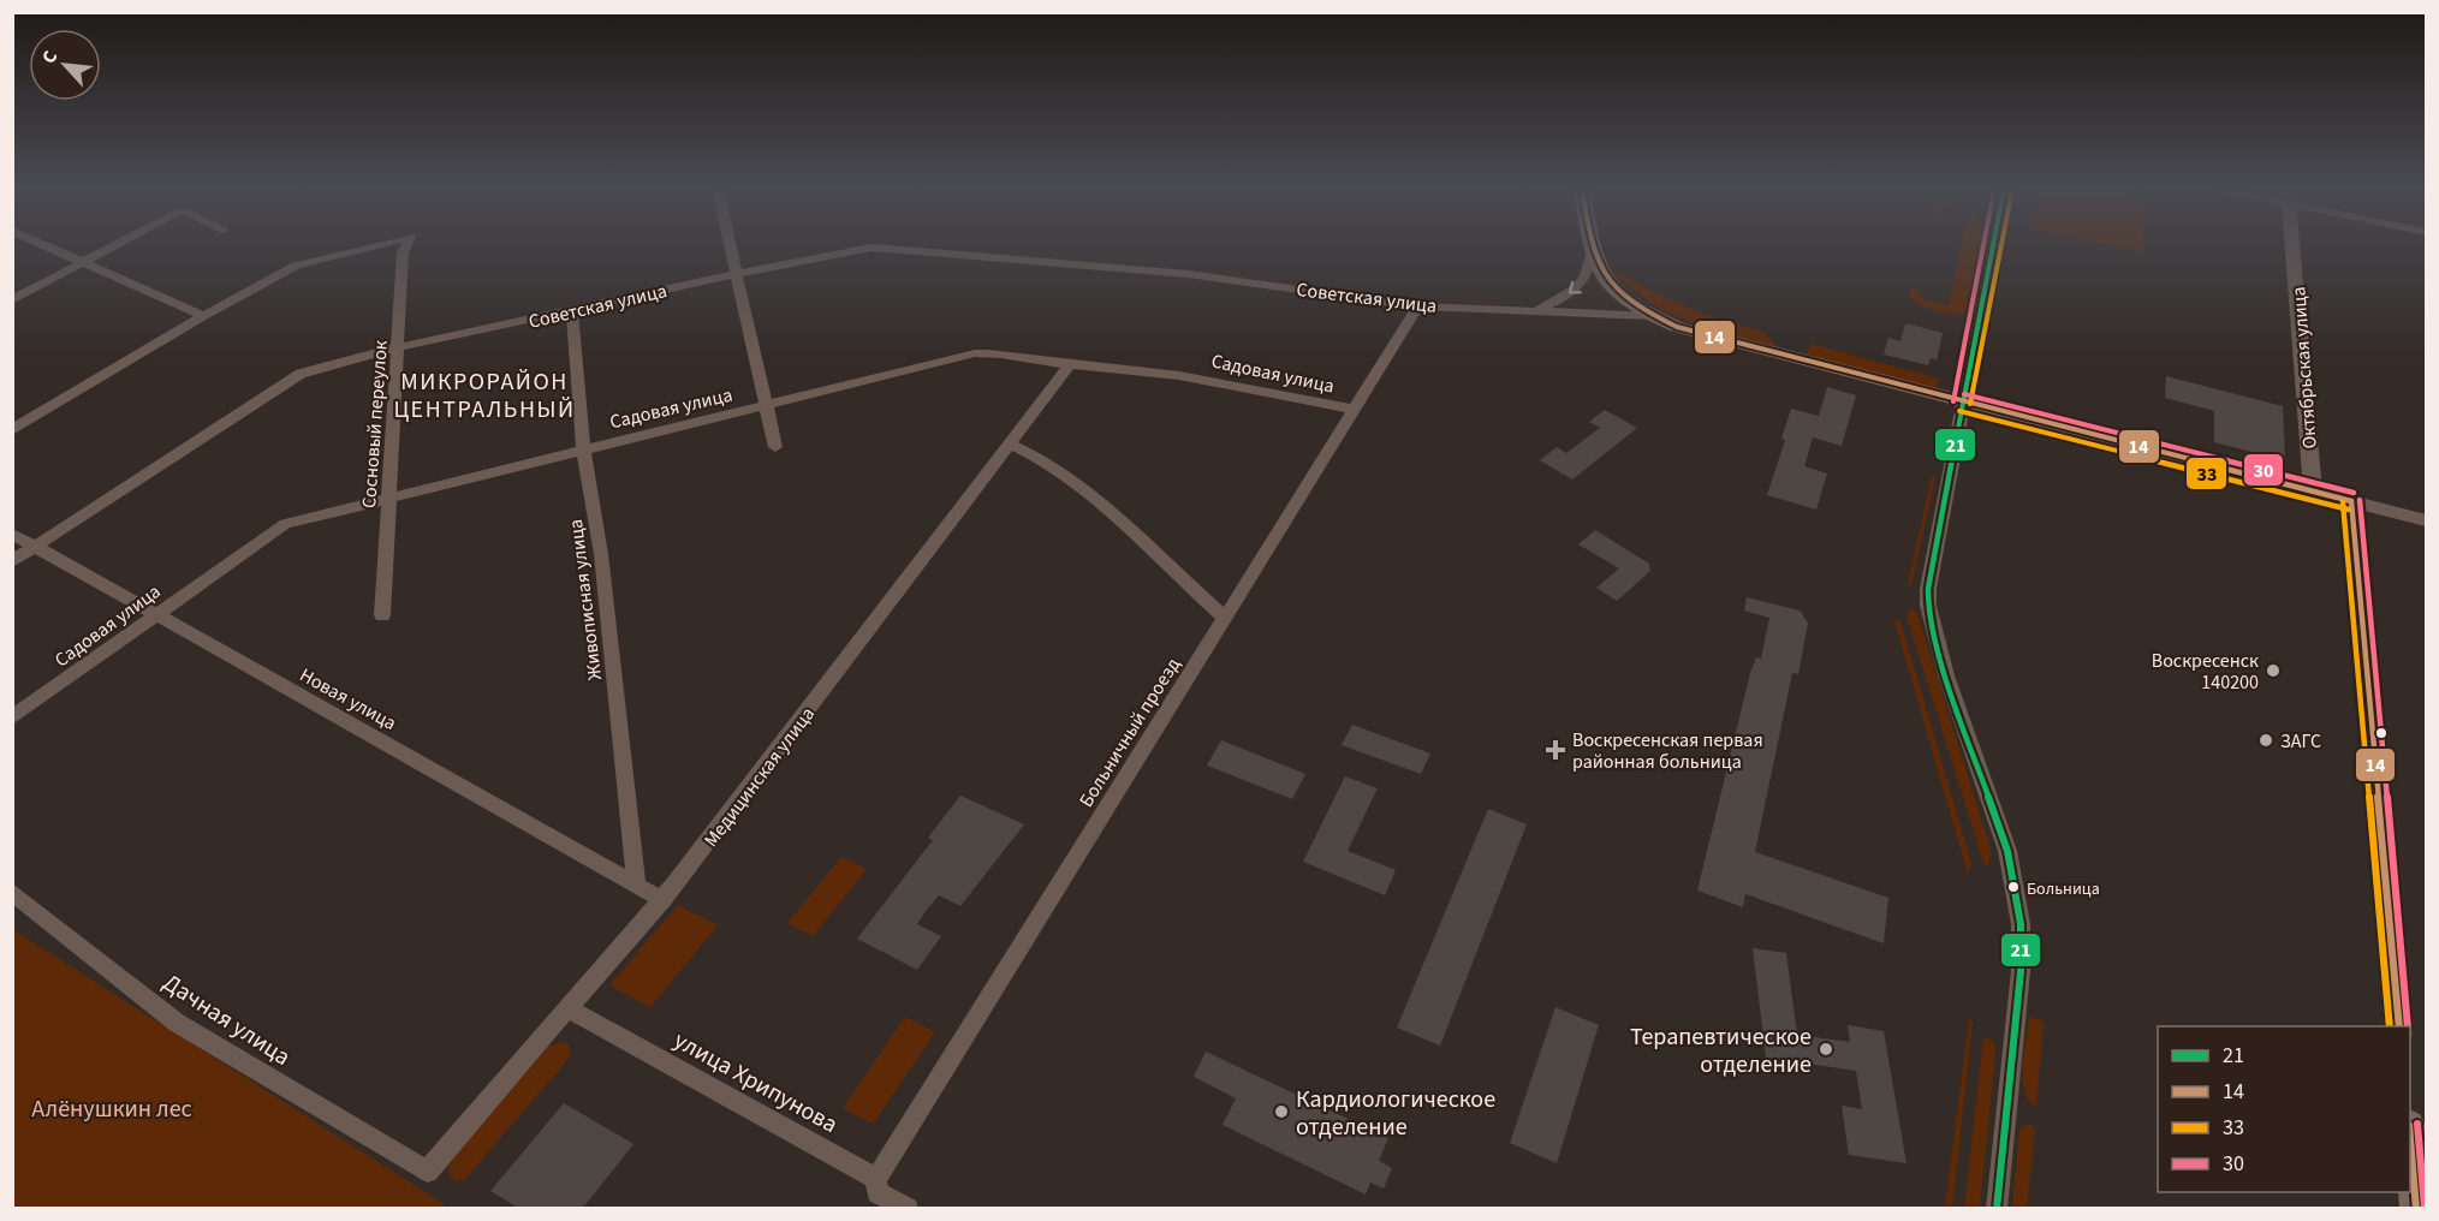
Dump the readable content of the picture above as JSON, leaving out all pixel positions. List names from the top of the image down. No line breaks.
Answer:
{"streets":{"main road":["Советская улица"],"street":["Октябрьская улица","Садовая улица","Сосновый переулок","Живописная улица","Новая улица","Больничный проезд","Медицинская улица","Дачная улица","улица Хрипунова"]},"crossings":[["Советская улица","Октябрьская улица"],["Советская улица","Сосновый переулок"],["Советская улица","Живописная улица"],["Советская улица","Новая улица"],["Советская улица","Больничный проезд"],["Садовая улица","Сосновый переулок"],["Садовая улица","Живописная улица"],["Садовая улица","Новая улица"],["Садовая улица","Больничный проезд"],["Садовая улица","Медицинская улица"],["Живописная улица","Новая улица"],["Новая улица","Медицинская улица"],["Больничный проезд","улица Хрипунова"],["Медицинская улица","Дачная улица"],["Медицинская улица","улица Хрипунова"]],"districts":["МИКРОРАЙОН ЦЕНТРАЛЬНЫЙ"],"parks":["Алёнушкин лес"],"places":{"other":["Воскресенск 140200","ЗАГС","Больница","Терапевтическое отделение","Кардиологическое отделение"],"health":["Воскресенская первая районная больница"]},"lines":["transit line 21","transit line 14","transit line 33","transit line 30"],"legend":["21","14","33","30"],"north":"top left"}
